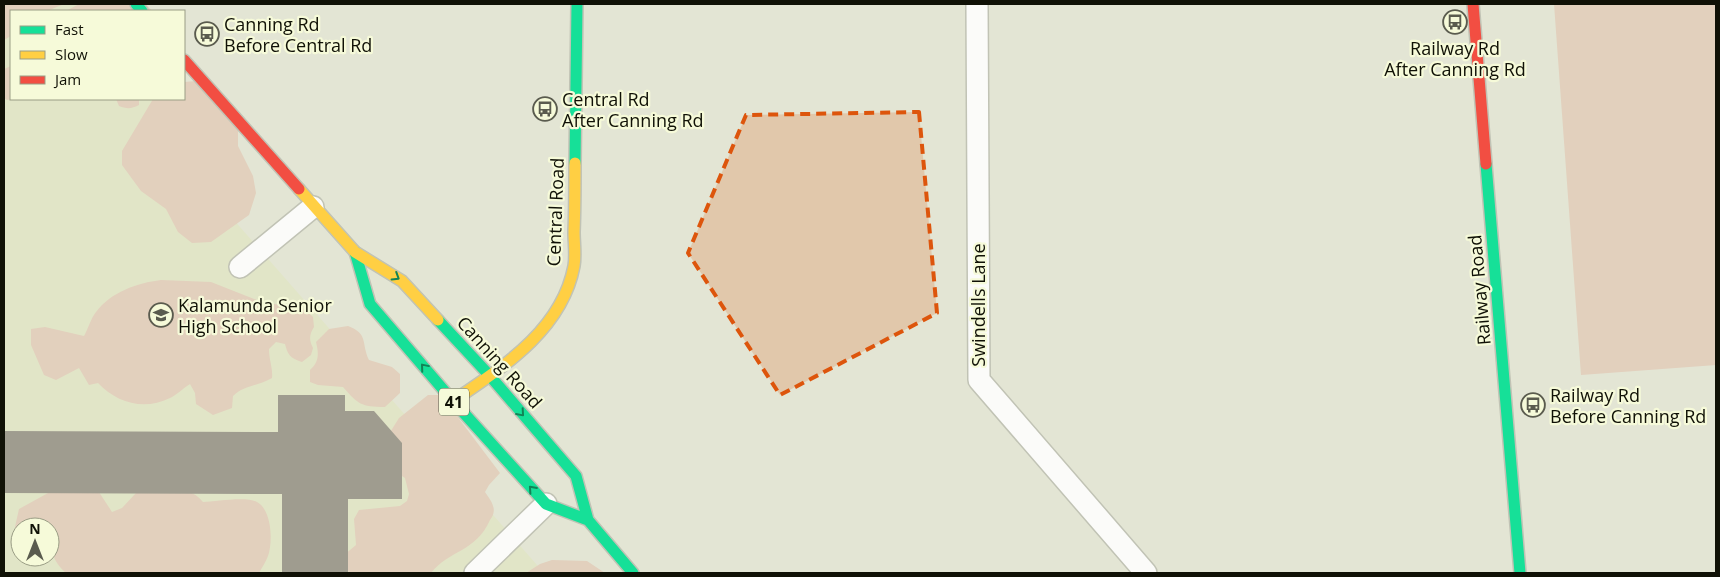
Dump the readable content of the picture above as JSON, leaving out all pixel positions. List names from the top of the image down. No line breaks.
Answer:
{"streets":{"main road":["Central Road","Railway Road","Canning Road","41"],"lane":["Swindells Lane"]},"crossings":[["Central Road","Canning Road"]],"places":{"bus stop":["Railway Rd After Canning Rd","Canning Rd Before Central Rd","Central Rd After Canning Rd","Railway Rd Before Canning Rd"],"school or university":["Kalamunda Senior High School"]},"legend":["Fast","Slow","Jam"],"north":"top"}
